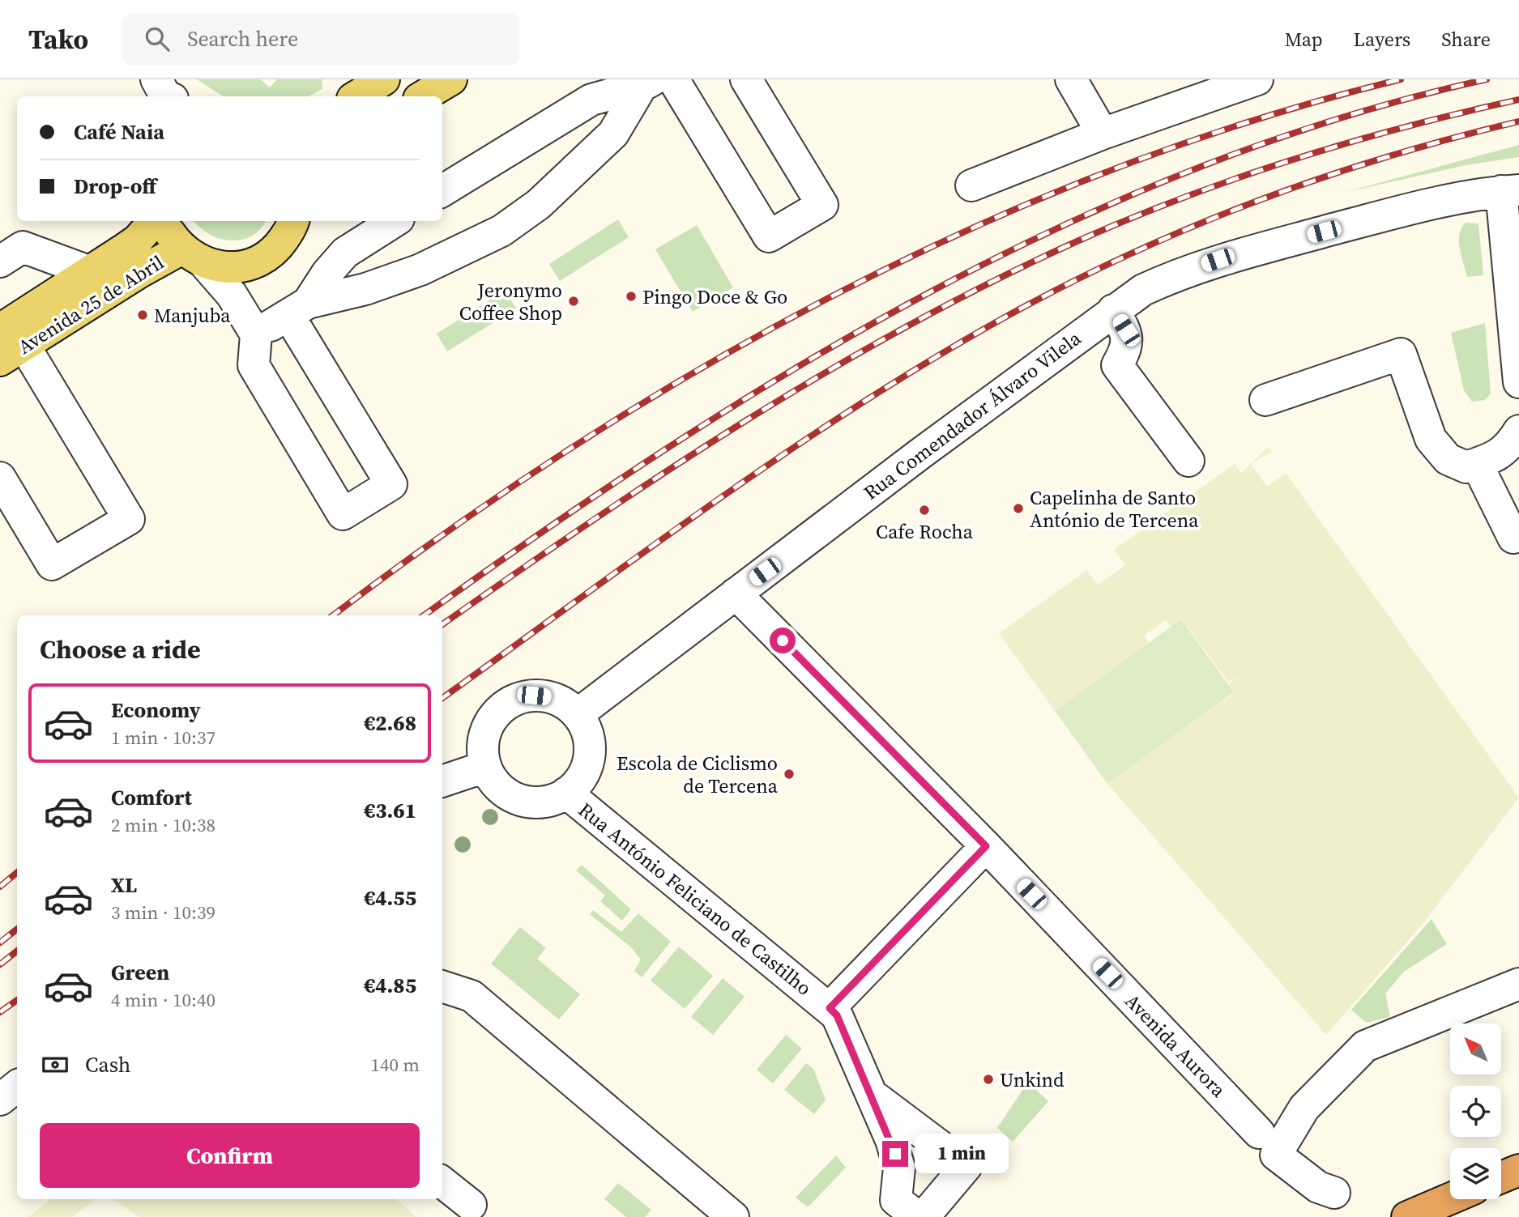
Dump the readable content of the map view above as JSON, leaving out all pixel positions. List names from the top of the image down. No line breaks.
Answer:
{"streets":{"main road":["Avenida 25 de Abril"],"street":["Rua Comendador Álvaro Vilela","Rua António Feliciano de Castilho","Avenida Aurora"]},"crossings":[["Rua Comendador Álvaro Vilela","Rua António Feliciano de Castilho"],["Rua Comendador Álvaro Vilela","Avenida Aurora"]],"places":["Pingo Doce & Go","Jeronymo Coffee Shop","Manjuba","Capelinha de Santo António de Tercena","Cafe Rocha","Escola de Ciclismo de Tercena","Unkind"],"north":"top left","page":{"header":"Tako","search":"Search here","nav":["Map","Layers","Share"],"banner":["Café Naia","Drop-off"],"heading":"Choose a ride","list":[{"name":"Economy","note":"1 min · 10:37","value":"€2.68"},{"name":"Comfort","note":"2 min · 10:38","value":"€3.61"},{"name":"XL","note":"3 min · 10:39","value":"€4.55"},{"name":"Green","note":"4 min · 10:40","value":"€4.85"}],"pay":["Cash","140 m"],"buttons":"Confirm","bubble":"1 min"}}
